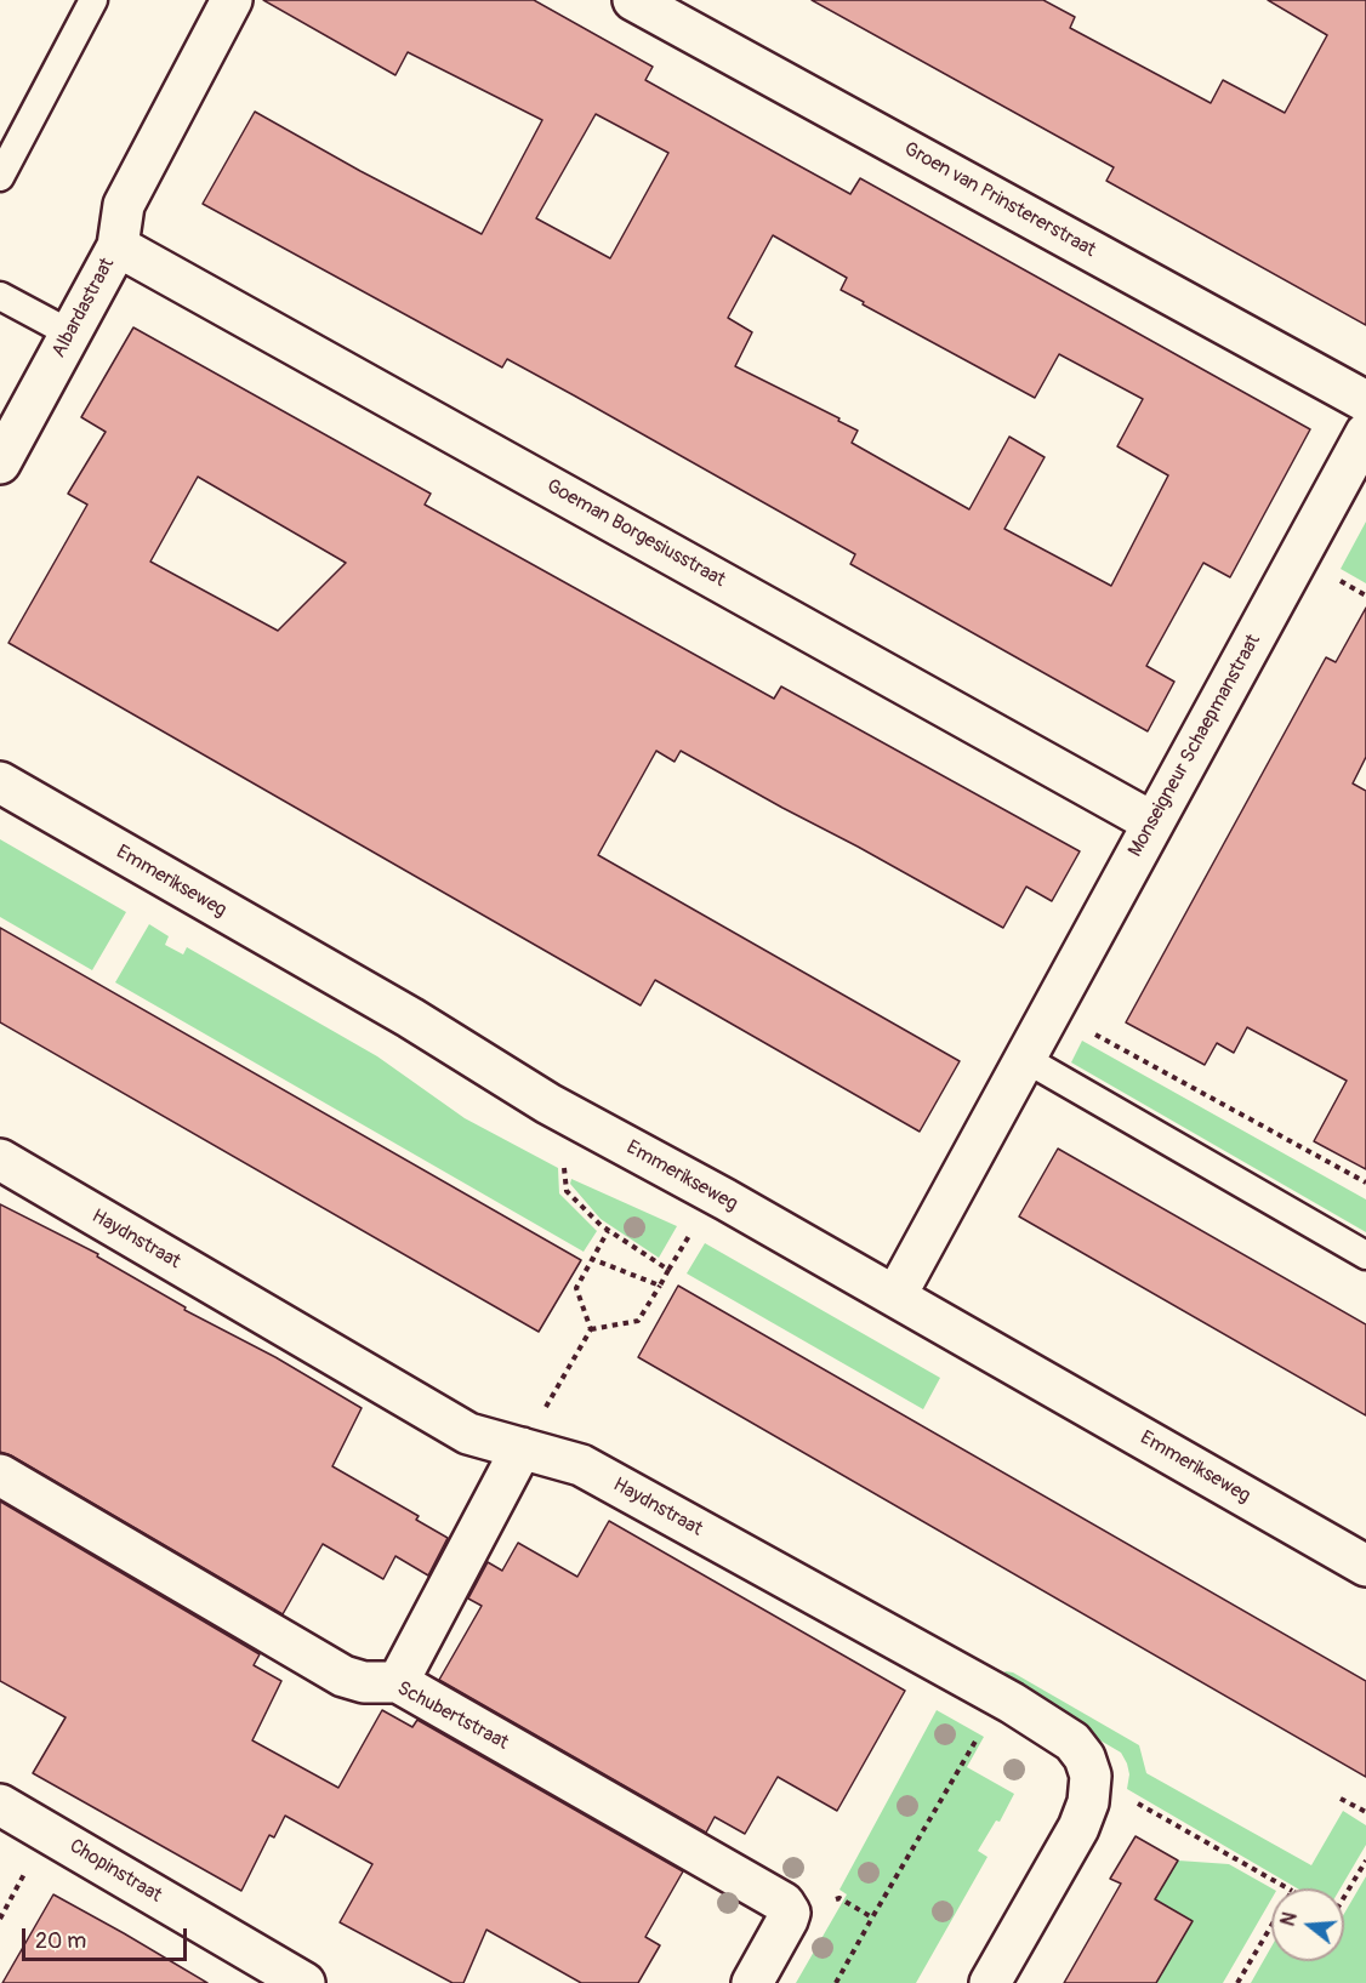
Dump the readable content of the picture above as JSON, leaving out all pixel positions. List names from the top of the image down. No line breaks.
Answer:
{"streets":{"street":["Groen van Prinstererstraat","Albardastraat","Goeman Borgesiusstraat","Monseigneur Schaepmanstraat","Emmerikseweg","Haydnstraat","Schubertstraat","Chopinstraat"]},"crossings":[["Albardastraat","Goeman Borgesiusstraat"],["Goeman Borgesiusstraat","Monseigneur Schaepmanstraat"],["Monseigneur Schaepmanstraat","Emmerikseweg"]],"scale_bar":"20 m","north":"left"}
